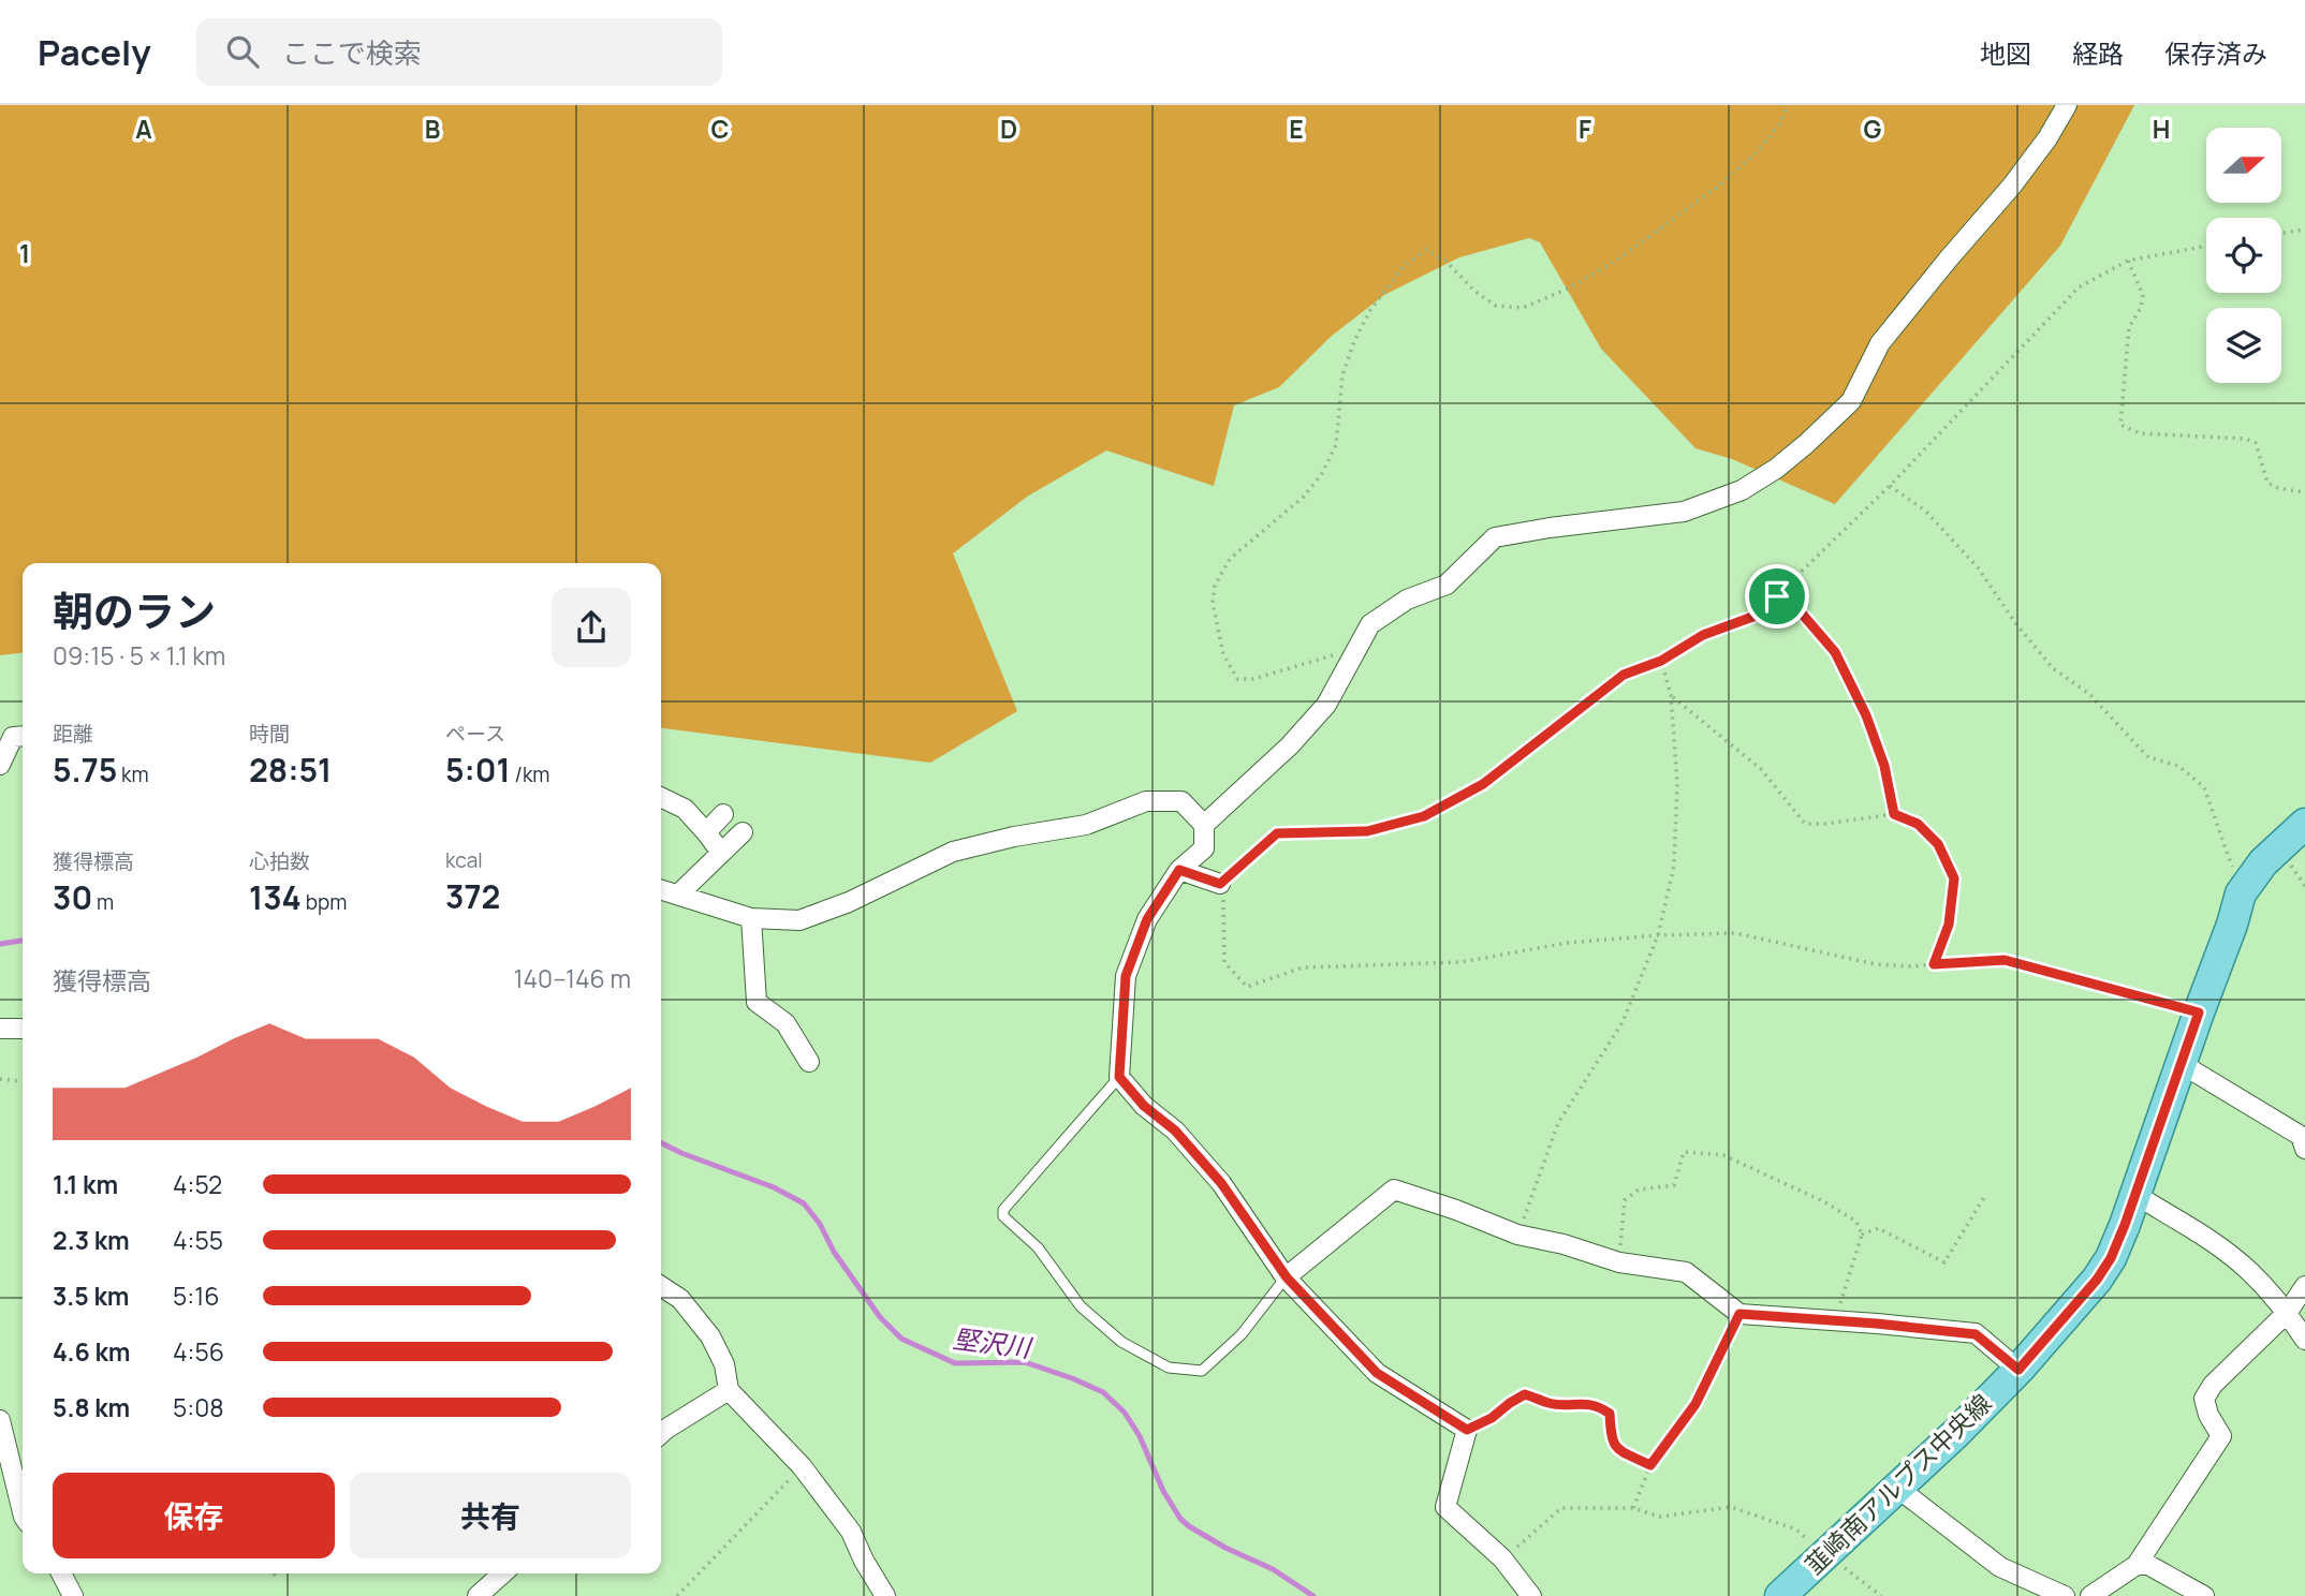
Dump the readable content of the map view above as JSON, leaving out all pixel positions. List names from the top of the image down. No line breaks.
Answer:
{"streets":{"main road":["韮崎南アルプス中央線"]},"water":["堅沢川"],"north":"right","page":{"header":"Pacely","search":"ここで検索","nav":["地図","経路","保存済み"],"heading":["朝のラン","09:15 · 5 × 1.1 km"],"stats":[["距離","5.75 km"],["時間","28:51"],["ペース","5:01 /km"],["獲得標高","30 m"],["心拍数","134 bpm"],["kcal","372"]],"chart":["獲得標高","140–146 m"],"list":[{"name":"1.1 km","note":"4:52"},{"name":"2.3 km","note":"4:55"},{"name":"3.5 km","note":"5:16"},{"name":"4.6 km","note":"4:56"},{"name":"5.8 km","note":"5:08"}],"buttons":["保存","共有"]},"grid":{"columns":["A","B","C","D","E","F","G","H"],"rows":["1"]}}
